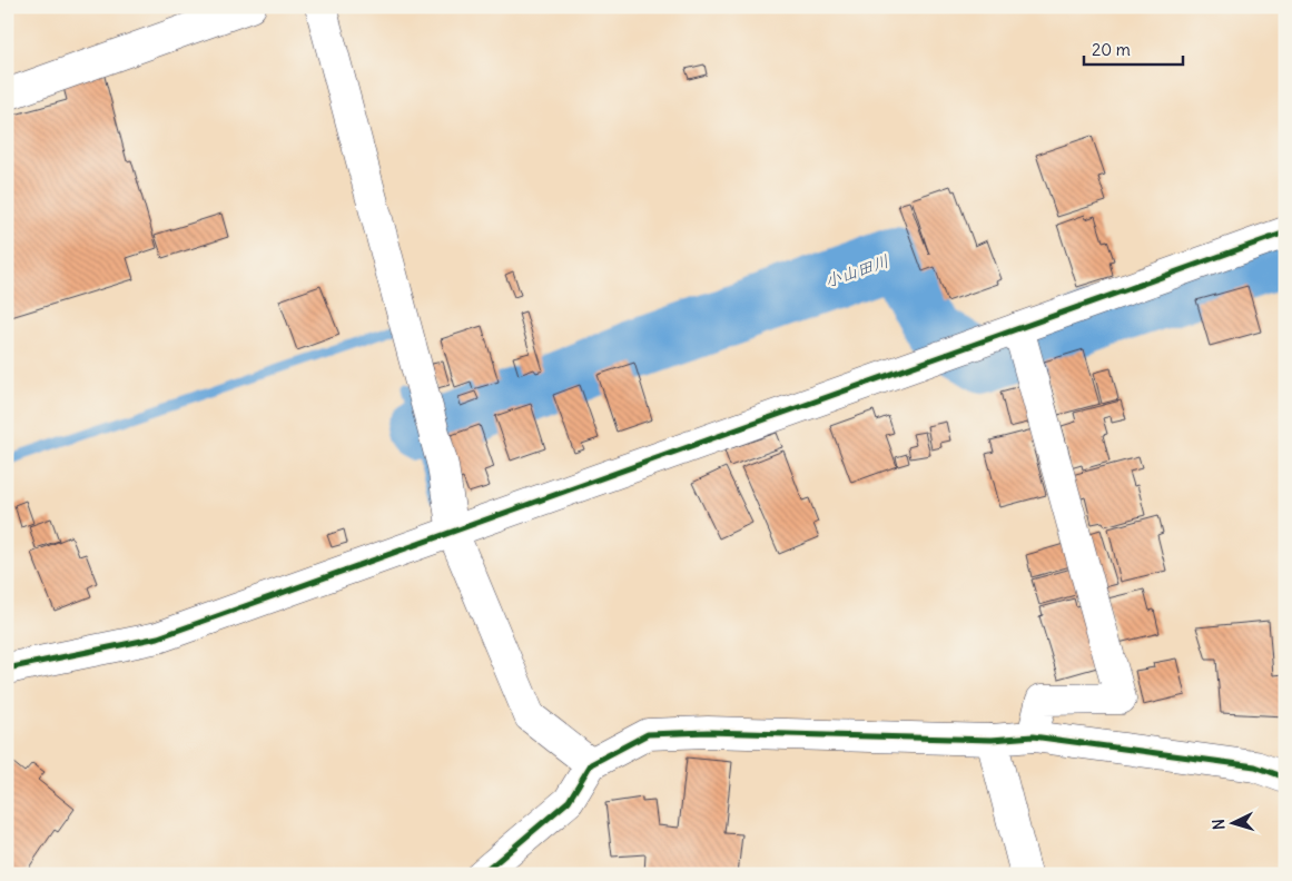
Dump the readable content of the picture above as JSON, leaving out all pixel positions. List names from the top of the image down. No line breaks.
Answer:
{"water":["小山田川"],"scale_bar":"20 m","north":"left"}
